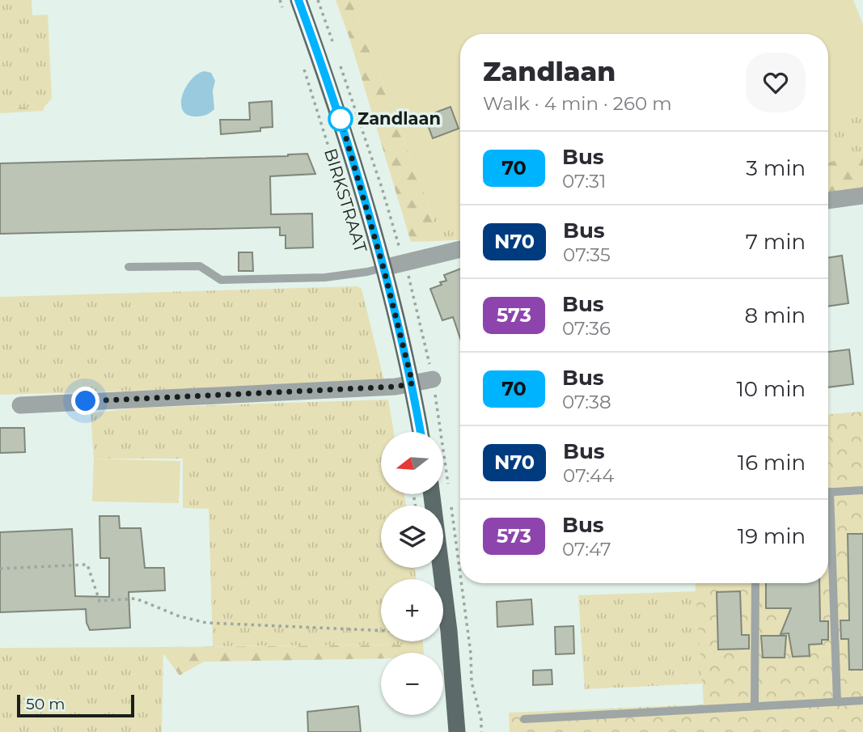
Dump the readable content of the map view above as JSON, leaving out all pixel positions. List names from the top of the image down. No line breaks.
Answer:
{"streets":{"main road":["BIRKSTRAAT"]},"places":["Zandlaan"],"lines":["bus line 70"],"scale_bar":"50 m","north":"left","page":{"heading":["Zandlaan","Walk · 4 min · 260 m"],"list":[{"mark":"70","name":"Bus","note":"07:31","value":"3 min"},{"mark":"N70","name":"Bus","note":"07:35","value":"7 min"},{"mark":"573","name":"Bus","note":"07:36","value":"8 min"},{"mark":"70","name":"Bus","note":"07:38","value":"10 min"},{"mark":"N70","name":"Bus","note":"07:44","value":"16 min"},{"mark":"573","name":"Bus","note":"07:47","value":"19 min"}],"map_buttons":["+","−"],"scale":"50 m"}}
